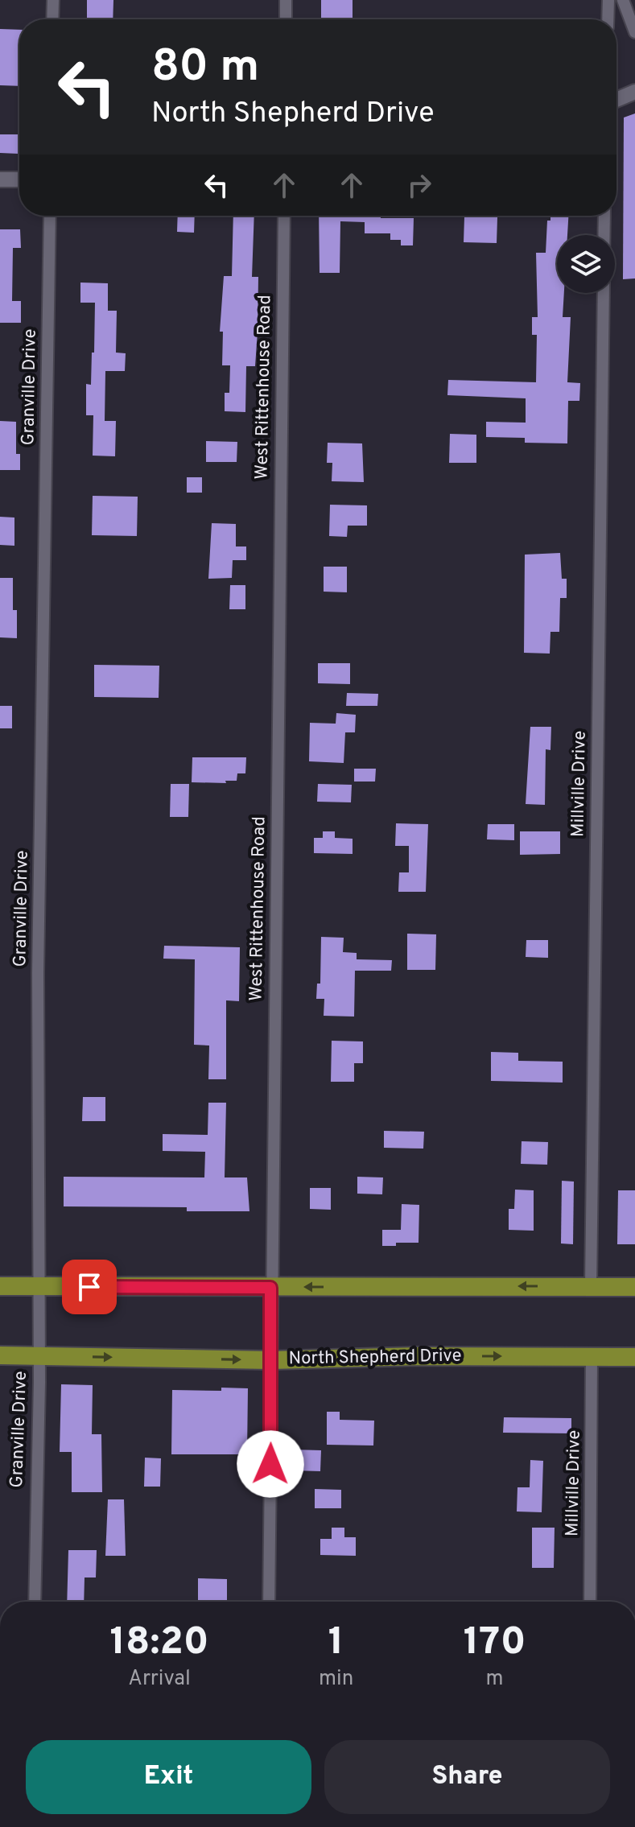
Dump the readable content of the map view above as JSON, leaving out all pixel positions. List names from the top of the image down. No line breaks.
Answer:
{"streets":{"main road":["North Shepherd Drive"],"street":["Granville Drive","West Rittenhouse Road","Millville Drive"]},"crossings":[["Granville Drive","North Shepherd Drive"],["West Rittenhouse Road","North Shepherd Drive"],["Millville Drive","North Shepherd Drive"]],"page":{"turn":["80 m","North Shepherd Drive"],"eta":["18:20","Arrival","1","min","170","m"],"buttons":["Exit","Share"]}}
